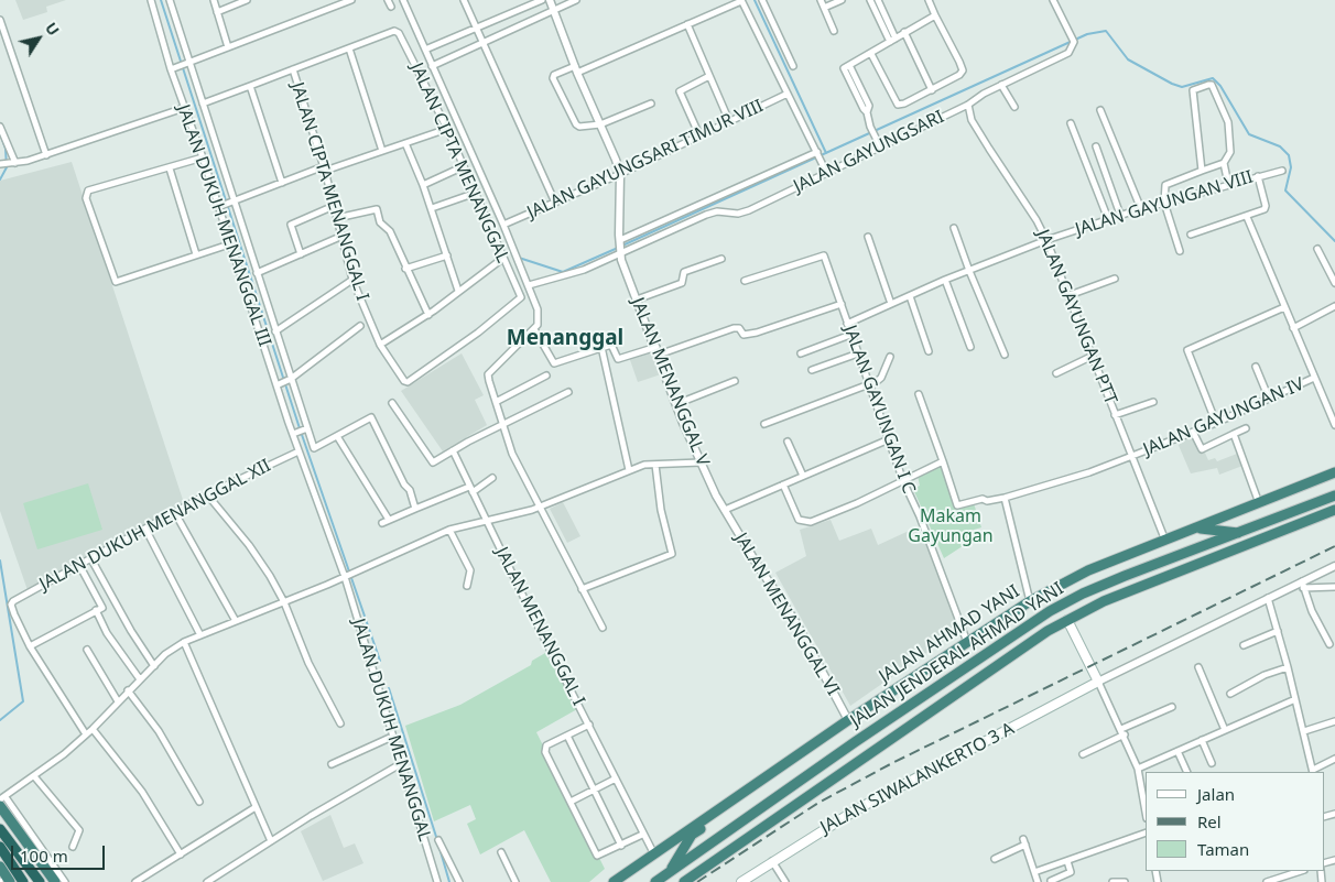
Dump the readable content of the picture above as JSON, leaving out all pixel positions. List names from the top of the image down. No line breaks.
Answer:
{"streets":{"highway":["JALAN AHMAD YANI","JALAN JENDERAL AHMAD YANI"],"main road":["JALAN SIWALANKERTO 3 A"],"street":["JALAN GAYUNGSARI","JALAN GAYUNGSARI TIMUR VIII","JALAN CIPTA MENANGGAL","JALAN CIPTA MENANGGAL I","JALAN GAYUNGAN VIII","JALAN DUKUH MENANGGAL III","JALAN GAYUNGAN PTT","JALAN MENANGGAL V","JALAN GAYUNGAN I C","JALAN GAYUNGAN IV","JALAN DUKUH MENANGGAL XII","JALAN MENANGGAL VI","JALAN MENANGGAL I","JALAN DUKUH MENANGGAL"]},"crossings":[["JALAN GAYUNGSARI","JALAN GAYUNGAN PTT"],["JALAN GAYUNGSARI","JALAN MENANGGAL V"],["JALAN GAYUNGSARI TIMUR VIII","JALAN MENANGGAL V"],["JALAN CIPTA MENANGGAL","JALAN CIPTA MENANGGAL I"],["JALAN GAYUNGAN VIII","JALAN GAYUNGAN PTT"],["JALAN GAYUNGAN VIII","JALAN GAYUNGAN I C"],["JALAN DUKUH MENANGGAL III","JALAN DUKUH MENANGGAL XII"],["JALAN DUKUH MENANGGAL III","JALAN DUKUH MENANGGAL"],["JALAN GAYUNGAN PTT","JALAN GAYUNGAN IV"],["JALAN GAYUNGAN PTT","JALAN AHMAD YANI"],["JALAN MENANGGAL V","JALAN MENANGGAL VI"],["JALAN GAYUNGAN I C","JALAN AHMAD YANI"],["JALAN DUKUH MENANGGAL XII","JALAN DUKUH MENANGGAL"],["JALAN MENANGGAL VI","JALAN AHMAD YANI"],["JALAN MENANGGAL I","JALAN AHMAD YANI"]],"districts":["Menanggal"],"parks":["Makam Gayungan"],"legend":["Jalan","Rel","Taman"],"scale_bar":"100 m","north":"top right"}
